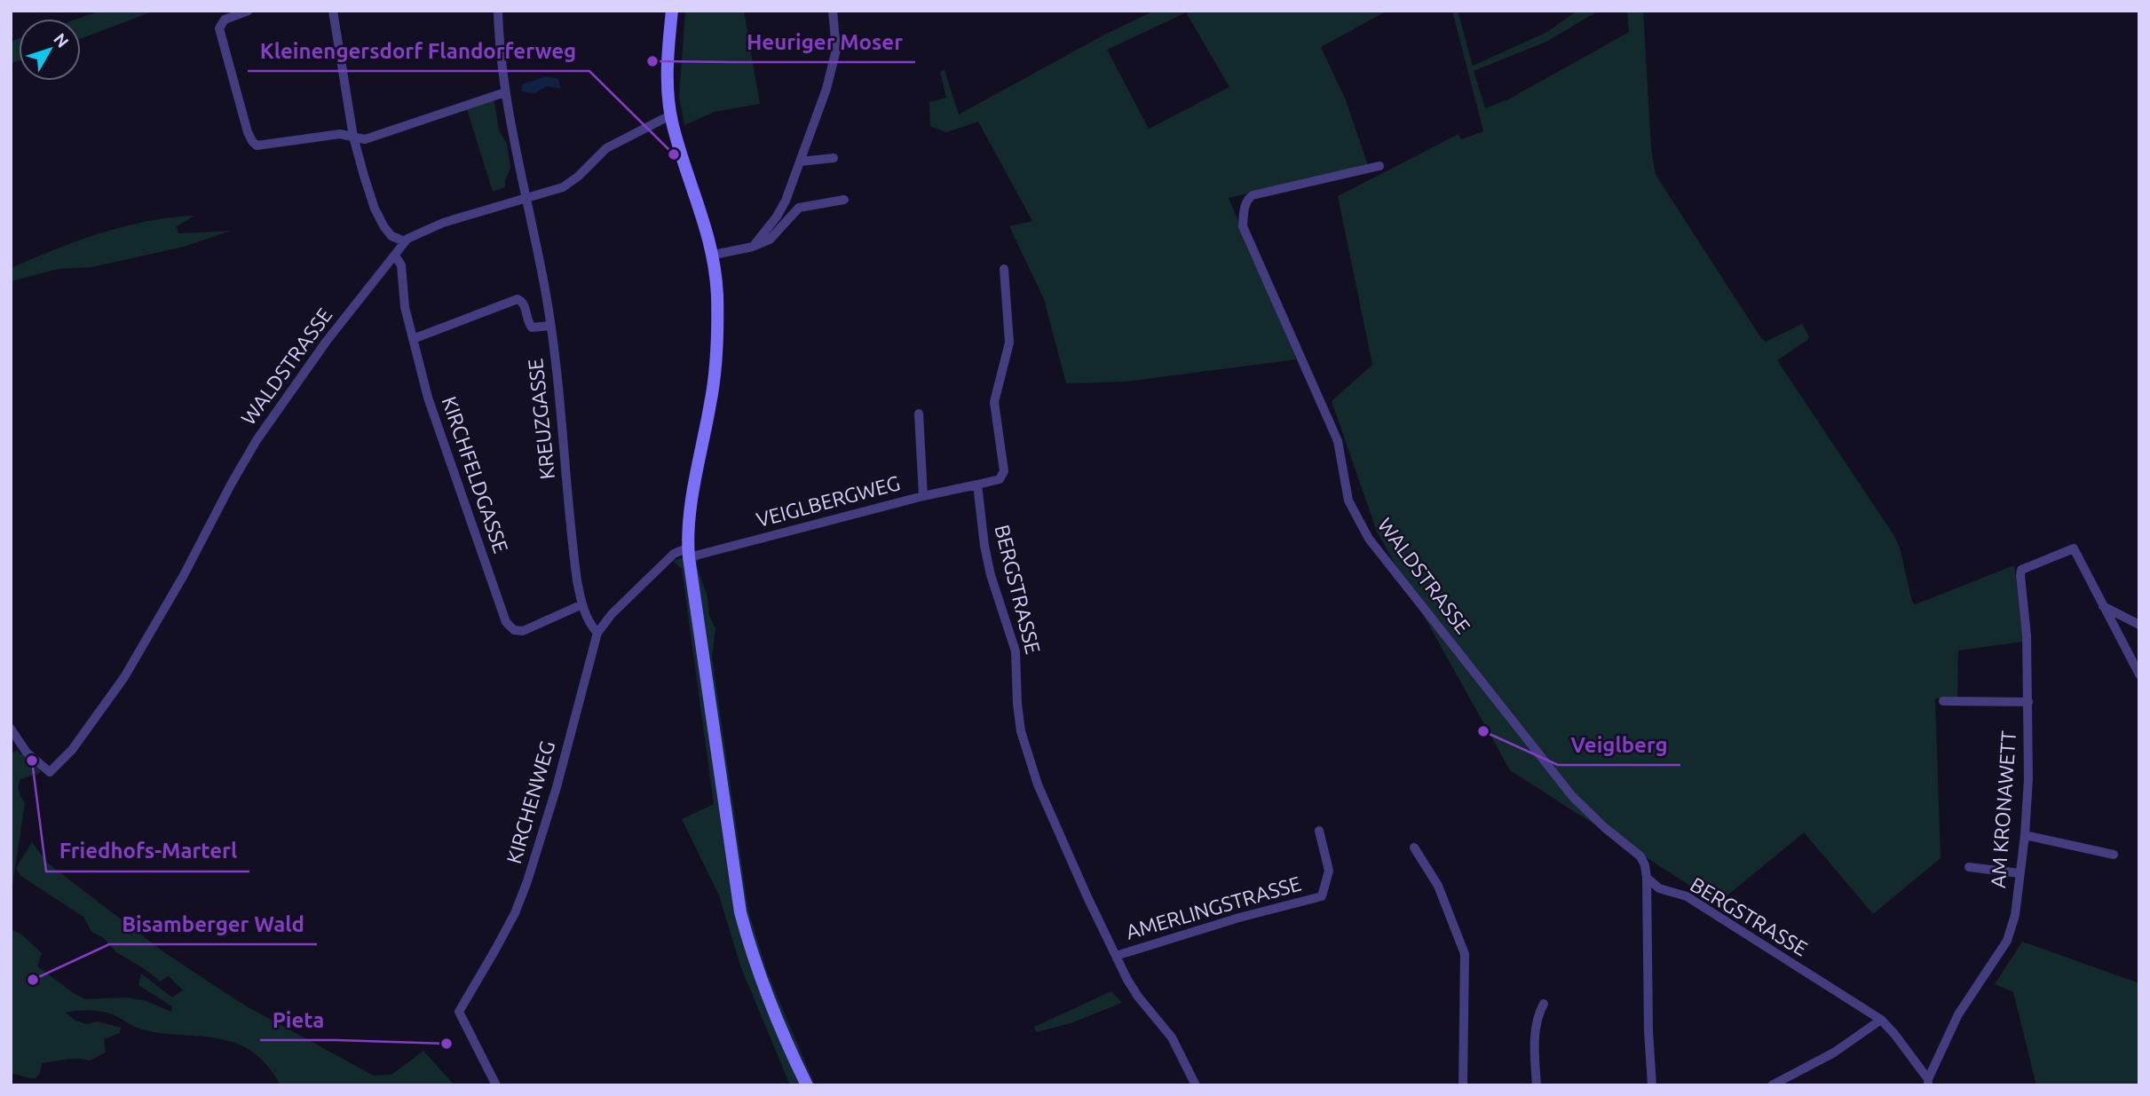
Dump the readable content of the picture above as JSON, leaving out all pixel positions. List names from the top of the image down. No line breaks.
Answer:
{"streets":{"street":["WALDSTRASSE","KREUZGASSE","KIRCHFELDGASSE","VEIGLBERGWEG","BERGSTRASSE","KIRCHENWEG","AM KRONAWETT","AMERLINGSTRASSE"]},"crossings":[["WALDSTRASSE","KIRCHFELDGASSE"],["WALDSTRASSE","BERGSTRASSE"],["KREUZGASSE","KIRCHFELDGASSE"],["KREUZGASSE","KIRCHENWEG"],["VEIGLBERGWEG","BERGSTRASSE"],["VEIGLBERGWEG","KIRCHENWEG"],["BERGSTRASSE","AMERLINGSTRASSE"]],"places":["Heuriger Moser","Kleinengersdorf Flandorferweg","Veiglberg","Friedhofs-Marterl","Bisamberger Wald","Pieta"],"north":"top right"}
